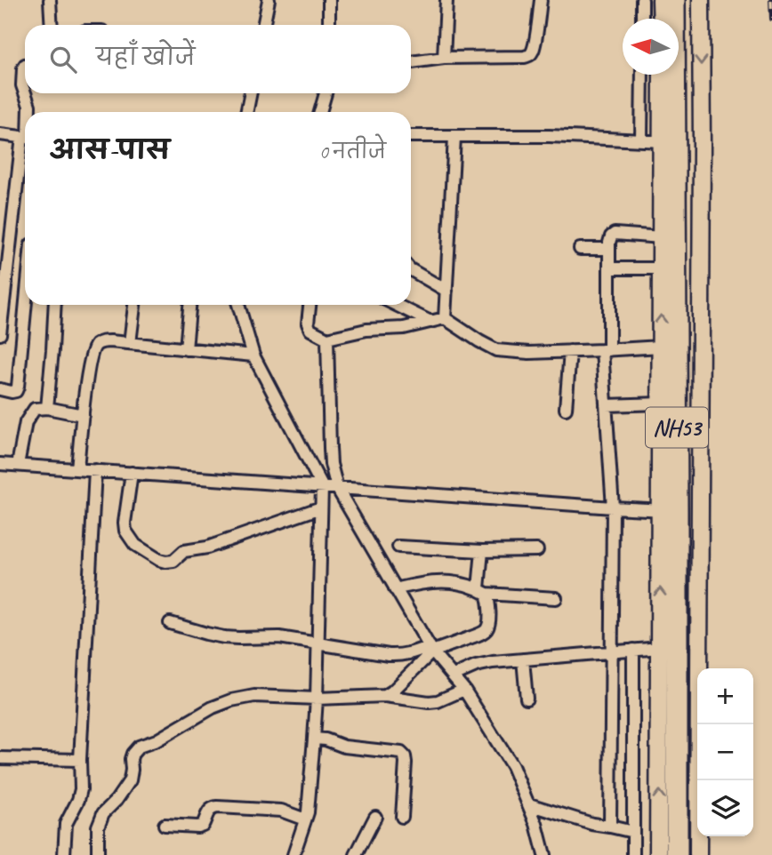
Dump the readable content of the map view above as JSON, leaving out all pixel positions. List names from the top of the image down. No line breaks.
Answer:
{"streets":{"highway":["NH53"]},"north":"left","page":{"search":"यहाँ खोजें","heading":["आस-पास","0 नतीजे"],"map_buttons":["+","−"]}}
